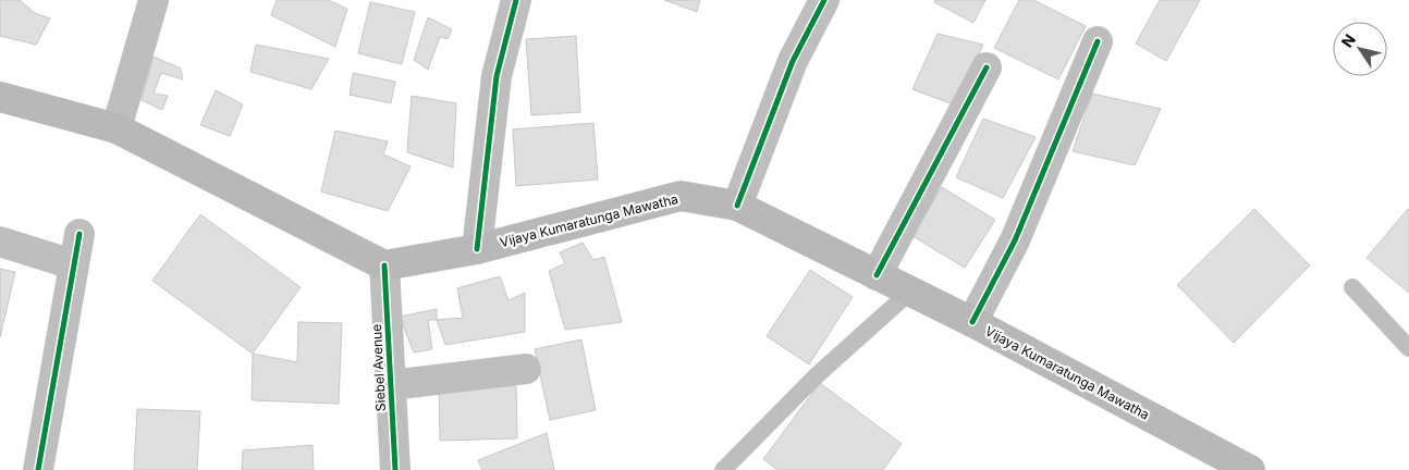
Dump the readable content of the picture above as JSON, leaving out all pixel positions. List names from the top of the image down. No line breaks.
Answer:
{"streets":{"main road":["Vijaya Kumaratunga Mawatha"],"street":["Siebel Avenue"]},"crossings":[["Vijaya Kumaratunga Mawatha","Siebel Avenue"]],"north":"top left"}
